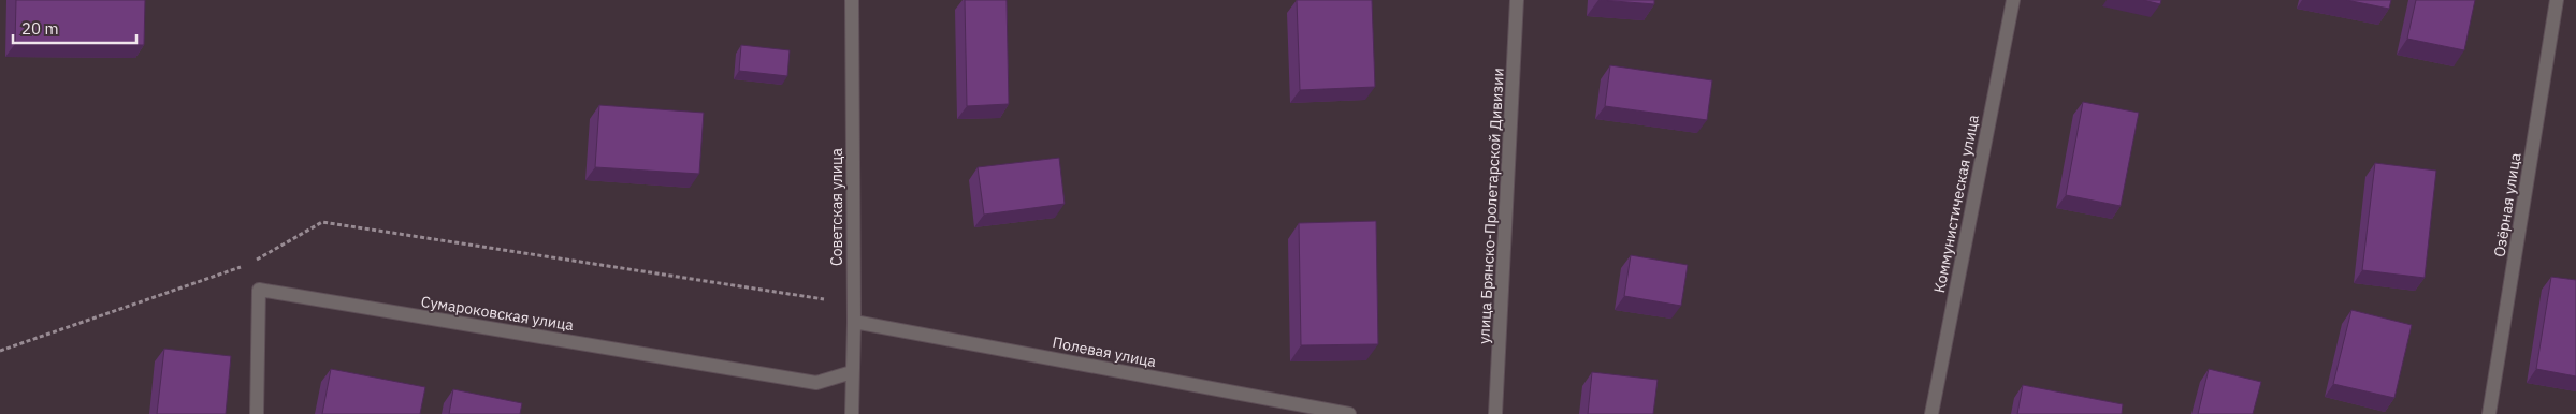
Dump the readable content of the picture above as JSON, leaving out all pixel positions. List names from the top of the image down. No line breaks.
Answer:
{"streets":{"street":["Коммунистическая улица","Озёрная улица","улица Брянско-Пролетарской Дивизии","Советская улица","Сумароковская улица","Полевая улица"]},"crossings":[["Советская улица","Сумароковская улица"],["Советская улица","Полевая улица"]],"scale_bar":"20 m"}
